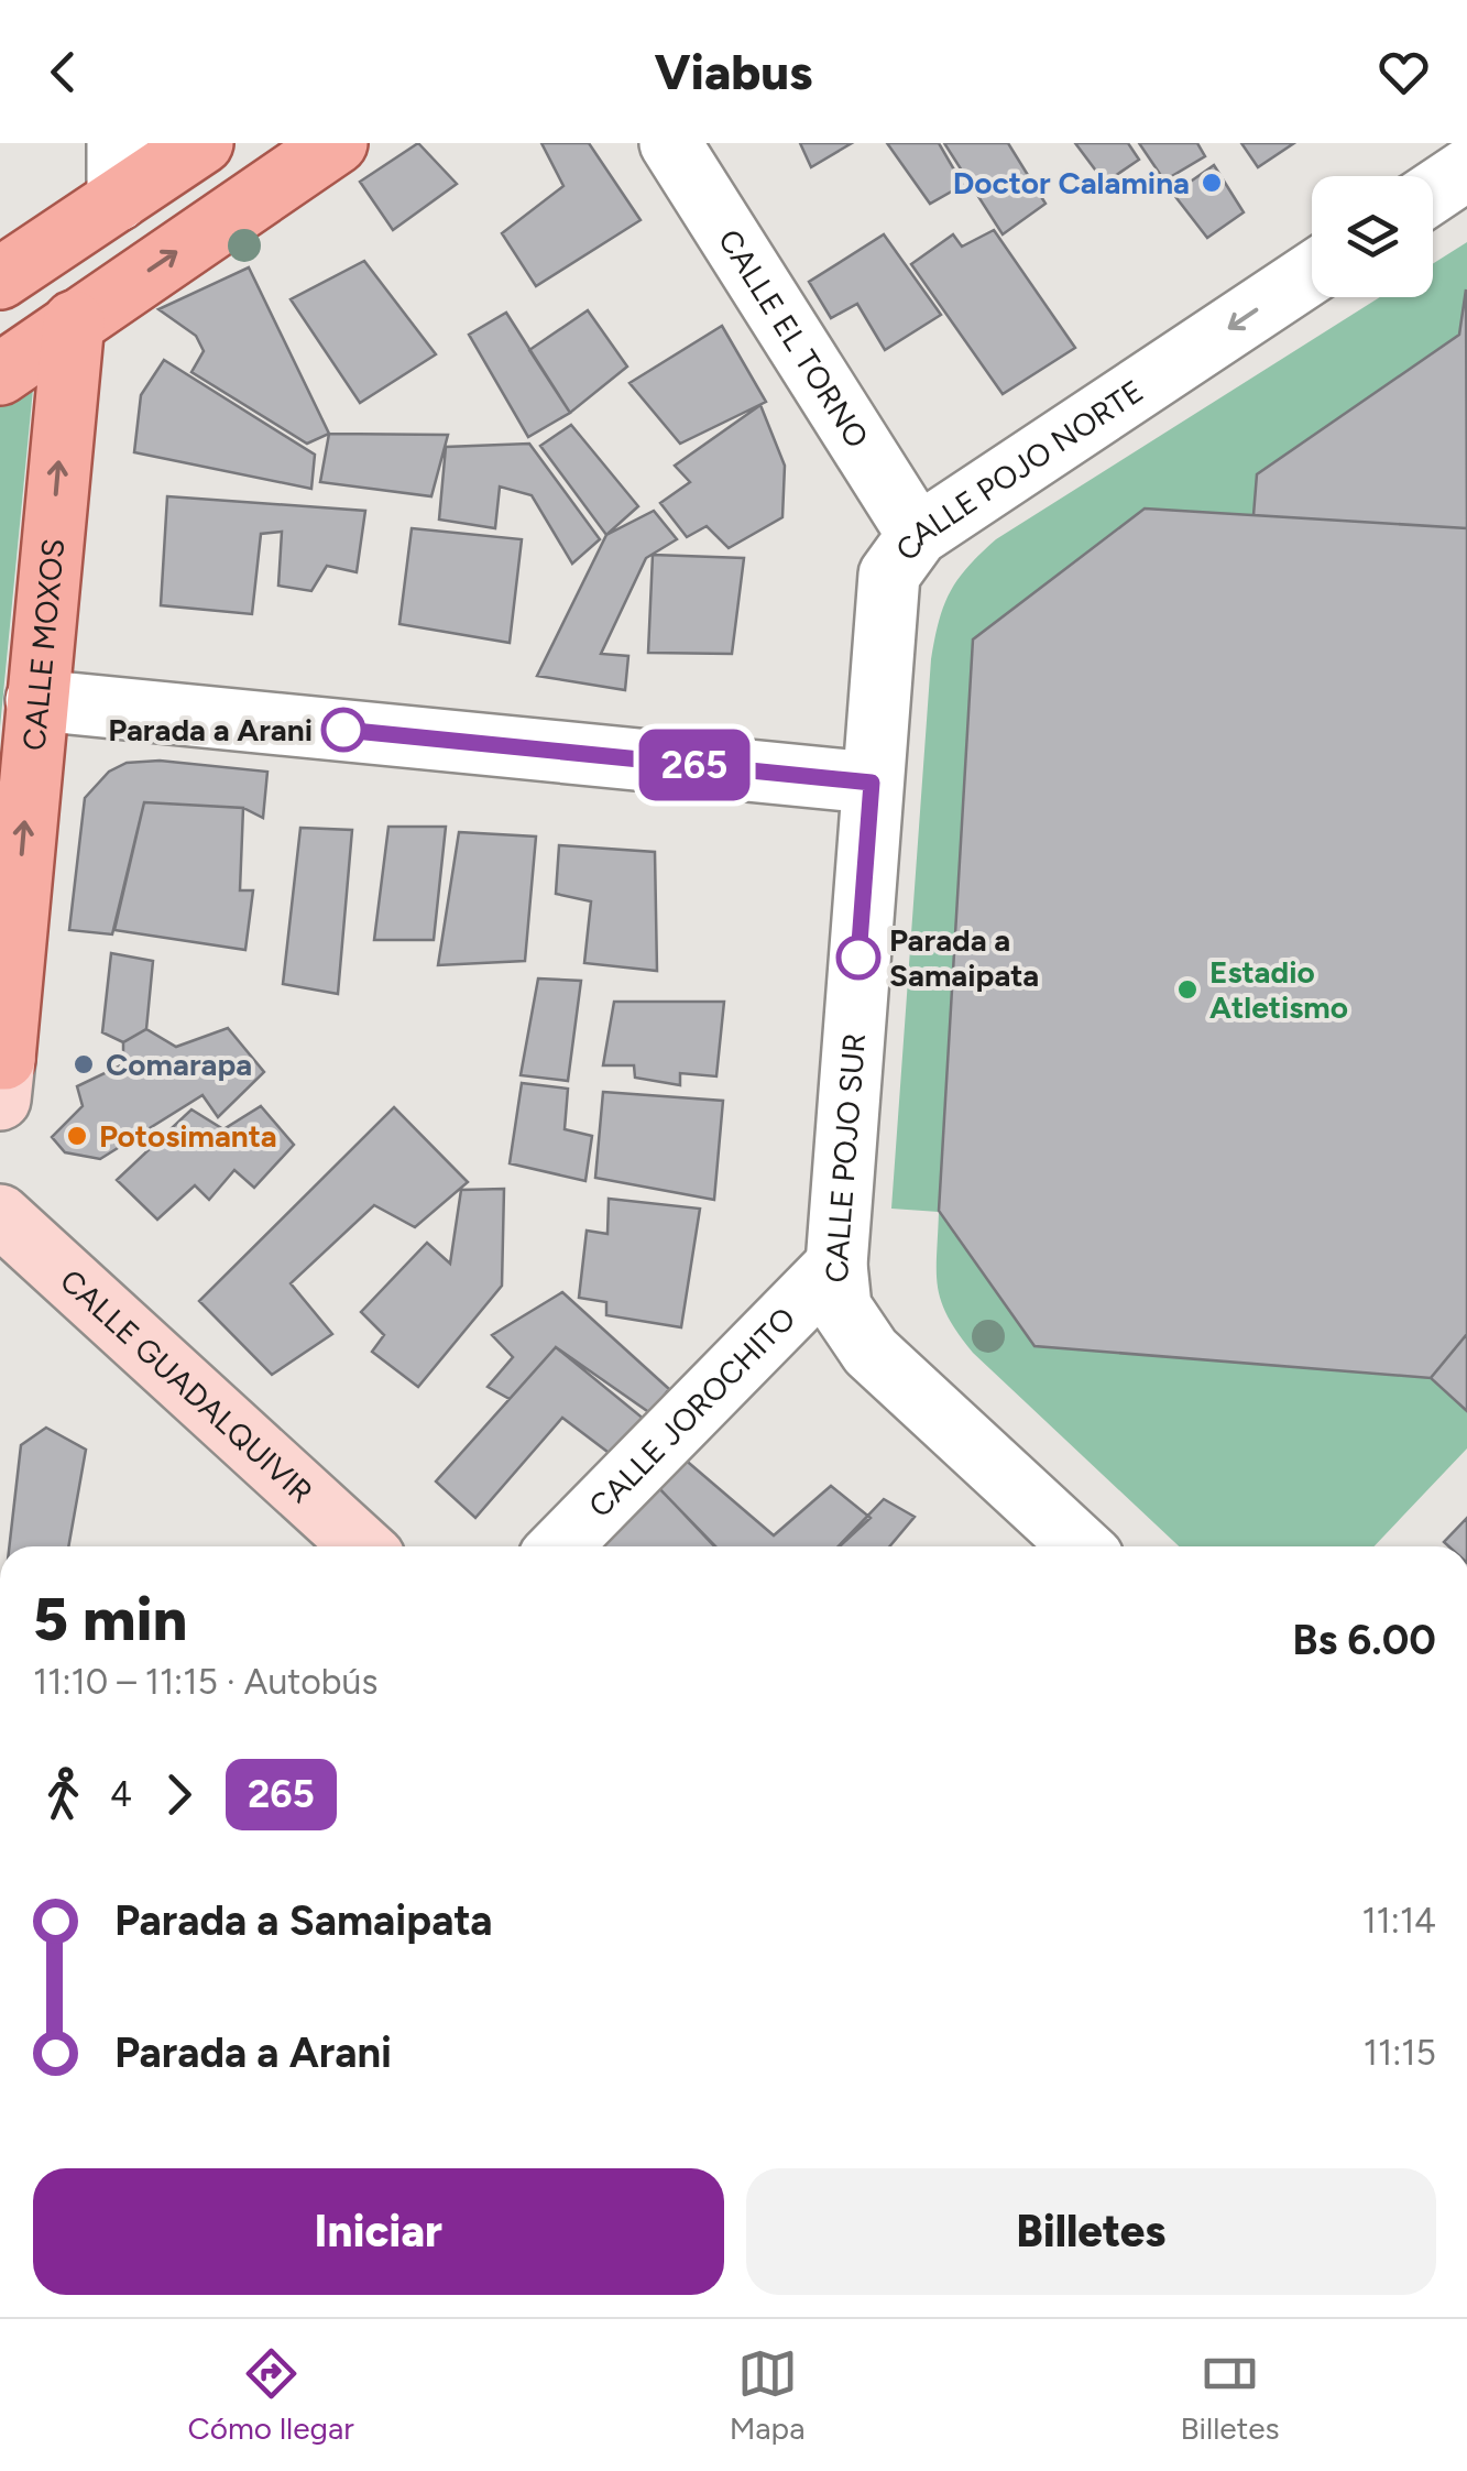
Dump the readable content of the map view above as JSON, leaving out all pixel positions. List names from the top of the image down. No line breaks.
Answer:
{"streets":{"main road":["CALLE MOXOS"],"street":["CALLE EL TORNO","CALLE POJO NORTE","CALLE POJO SUR","CALLE GUADALQUIVIR","CALLE JOROCHITO"]},"crossings":[["CALLE EL TORNO","CALLE POJO NORTE"],["CALLE POJO NORTE","CALLE POJO SUR"],["CALLE POJO SUR","CALLE JOROCHITO"]],"one_way":["CALLE POJO NORTE","CALLE MOXOS"],"places":["Doctor Calamina","Parada a Arani","Parada a Samaipata","Estadio Atletismo","Comarapa","Potosimanta"],"lines":["bus line 265"],"page":{"header":"Viabus","on_map":"265","heading":["5 min","11:10 – 11:15 · Autobús","Bs 6.00"],"legs":["4","265"],"list":[{"name":"Parada a Samaipata","value":"11:14"},{"name":"Parada a Arani","value":"11:15"}],"buttons":["Iniciar","Billetes"],"tabs":["Cómo llegar","Mapa","Billetes"]}}
